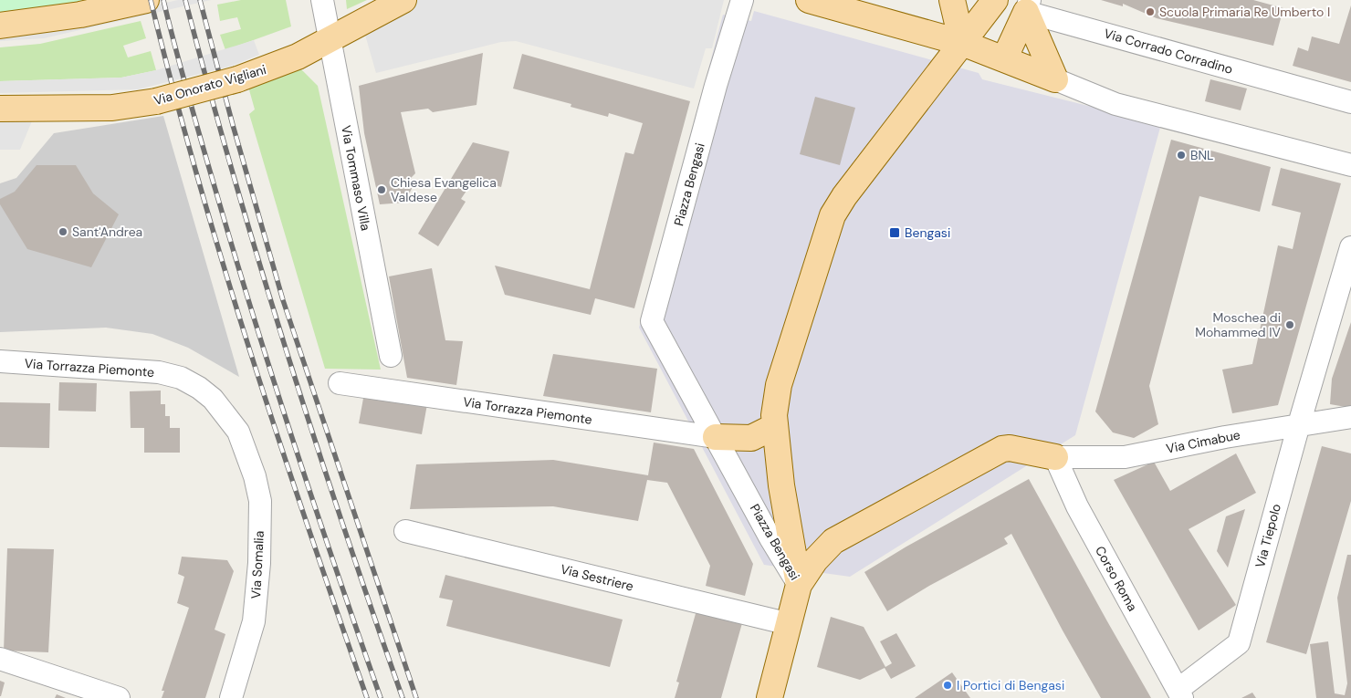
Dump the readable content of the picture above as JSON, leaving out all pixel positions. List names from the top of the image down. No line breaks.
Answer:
{"streets":{"main road":["Via Corrado Corradino","Via Onorato Vigliani","Piazza Bengasi"],"street":["Via Tommaso Villa","Via Torrazza Piemonte","Via Cimabue","Via Tiepolo","Via Somalia","Via Sestriere","Corso Roma"]},"crossings":[["Via Corrado Corradino","Piazza Bengasi"],["Via Onorato Vigliani","Via Tommaso Villa"],["Piazza Bengasi","Via Torrazza Piemonte"],["Via Torrazza Piemonte","Via Somalia"],["Via Cimabue","Via Tiepolo"],["Via Cimabue","Corso Roma"],["Via Tiepolo","Corso Roma"]],"places":{"other":["Scuola Primaria Re Umberto I","BNL","Chiesa Evangelica Valdese","Sant'Andrea","Moschea di Mohammed IV","I Portici di Bengasi"],"transit":["Bengasi"]}}
